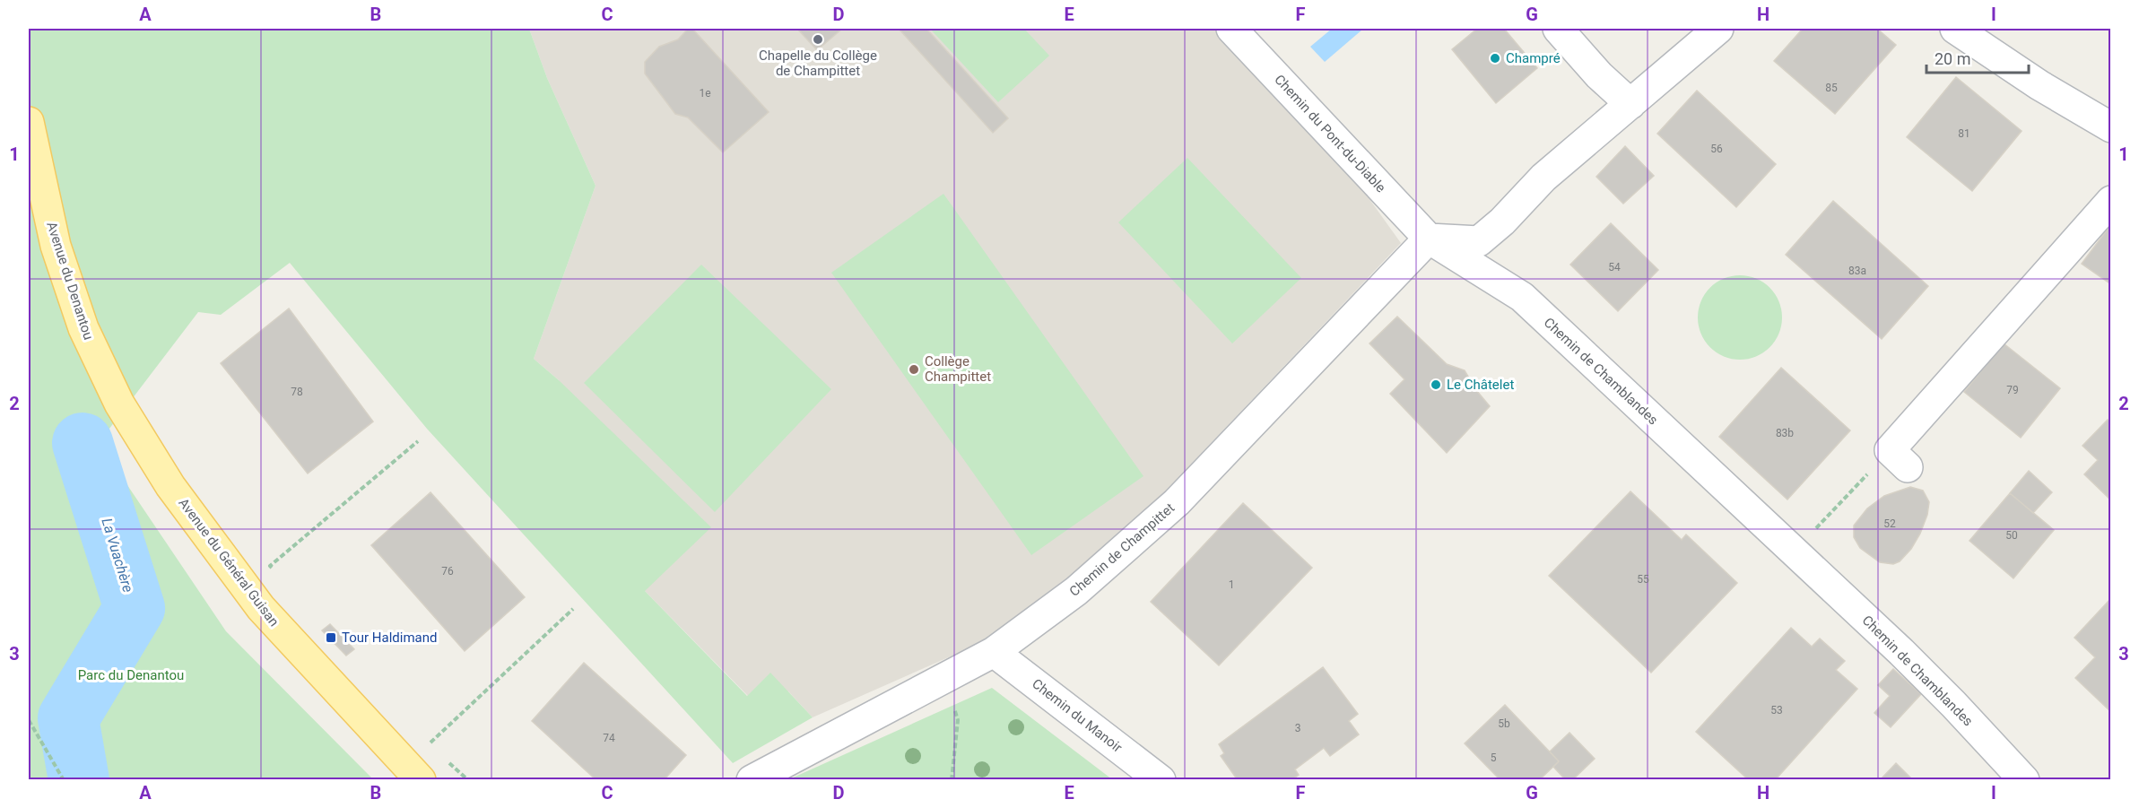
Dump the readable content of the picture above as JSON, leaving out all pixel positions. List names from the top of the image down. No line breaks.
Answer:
{"streets":{"main road":["Avenue du Denantou","Avenue du Général Guisan"],"street":["Chemin du Pont-du-Diable","Chemin de Chamblandes","Chemin de Champittet","Chemin du Manoir"]},"crossings":[["Chemin du Pont-du-Diable","Chemin de Chamblandes"],["Chemin du Pont-du-Diable","Chemin de Champittet"],["Avenue du Denantou","Avenue du Général Guisan"],["Chemin de Chamblandes","Chemin de Champittet"],["Chemin de Champittet","Chemin du Manoir"]],"water":["La Vuachère"],"parks":["Parc du Denantou"],"places":{"other":["Chapelle du Collège de Champittet","Champré","Collège Champittet","Le Châtelet"],"transit":["Tour Haldimand"]},"house_numbers":["85","1e","81","56","54","83a","79","78","83b","52","50","76","55","1","53","5b","3","74","5"],"scale_bar":"20 m","grid":{"columns":["A","B","C","D","E","F","G","H","I"],"rows":["1","2","3"]}}
